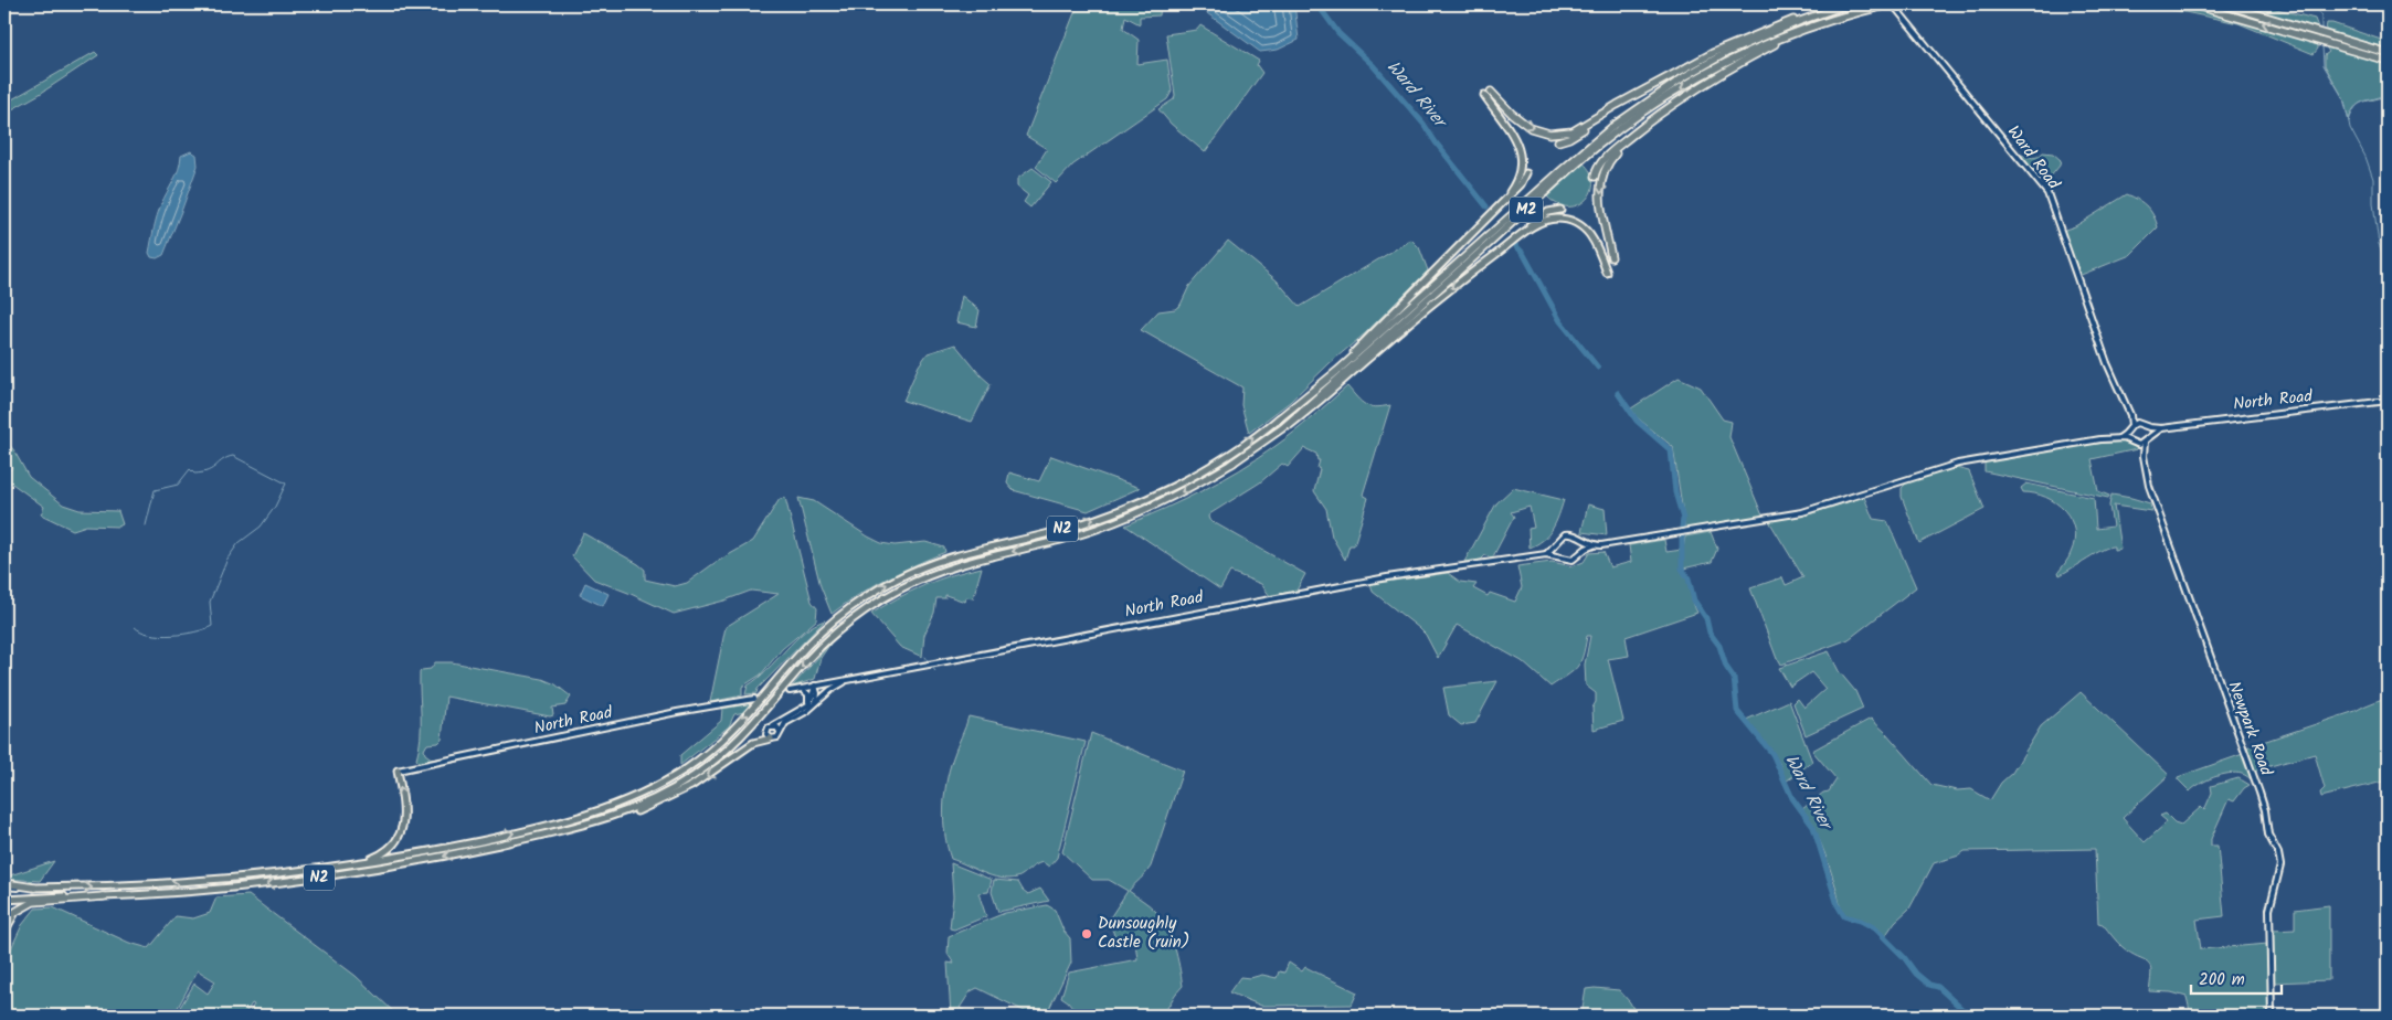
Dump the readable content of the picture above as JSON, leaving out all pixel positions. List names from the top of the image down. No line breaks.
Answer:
{"streets":{"highway":["M2","N2"],"main road":["Ward Road","North Road","Newpark Road"]},"crossings":[["Ward Road","M2"],["Ward Road","Newpark Road"],["M2","N2"]],"water":["Ward River"],"places":["Dunsoughly Castle (ruin)"],"scale_bar":"200 m"}
